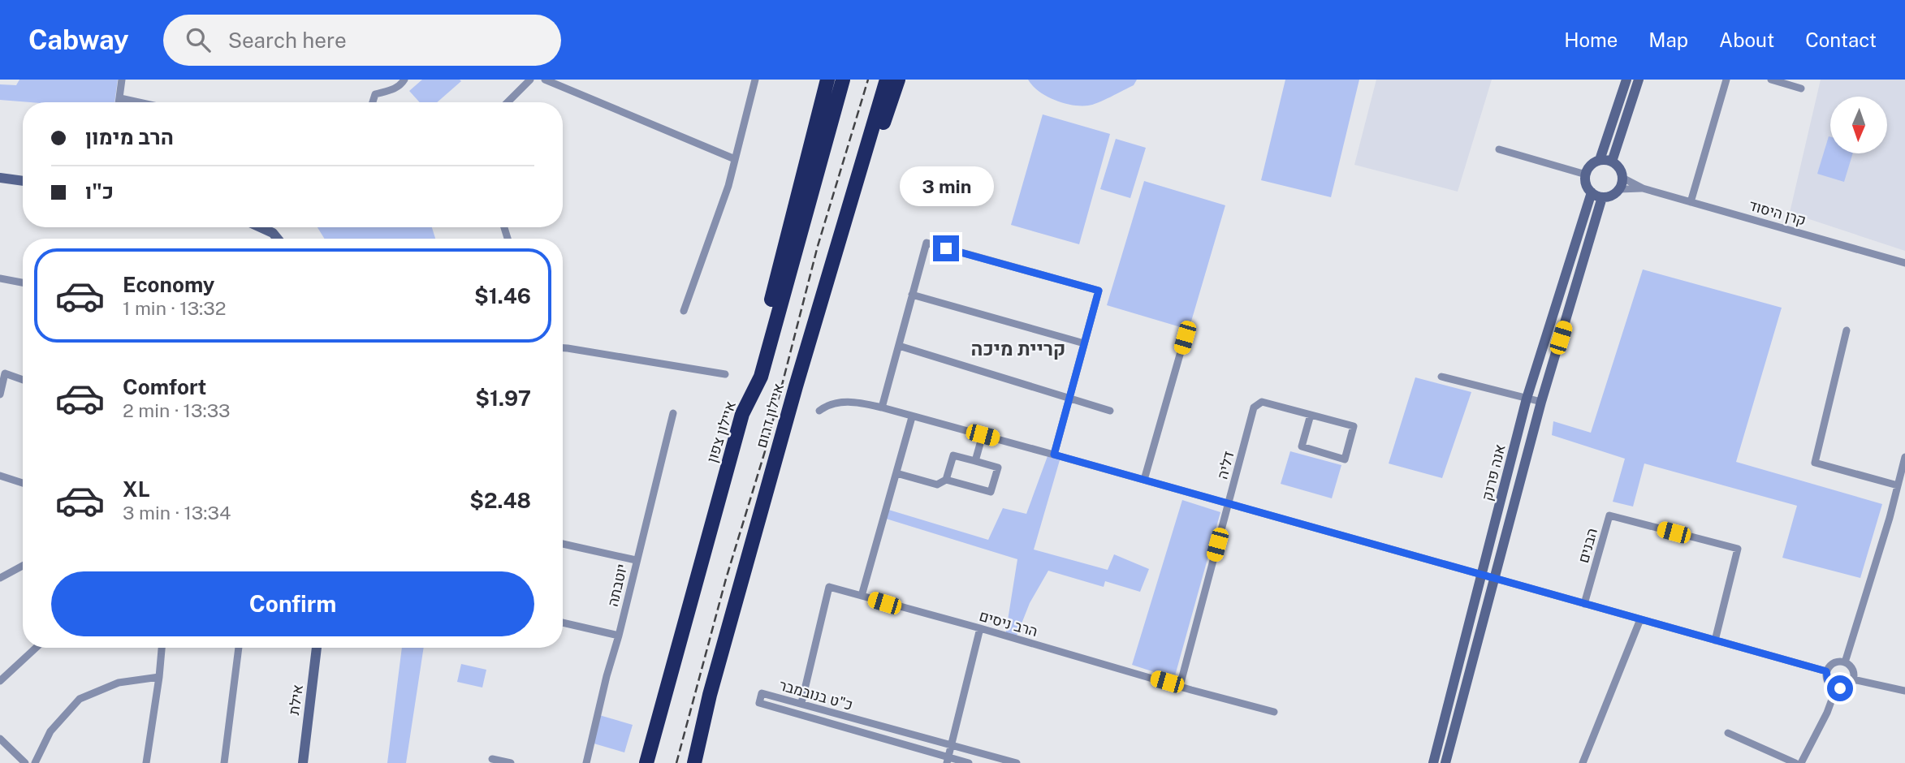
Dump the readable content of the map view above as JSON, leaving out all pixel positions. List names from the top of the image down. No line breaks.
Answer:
{"streets":{"highway":["איילון דרום","איילון צפון"],"street":["קרן היסוד","דליה","אנה פרנק","הבנים","יוטבתה","הרב ניסים","כ\"ט בנובמבר","אילת"]},"crossings":[["קרן היסוד","אנה פרנק"],["דליה","הרב ניסים"],["הרב ניסים","כ\"ט בנובמבר"]],"districts":["קריית מיכה"],"north":"bottom","page":{"header":"Cabway","search":"Search here","nav":["Home","Map","About","Contact"],"banner":["הרב מימון","כ\"ו"],"bubble":"3 min","list":[{"name":"Economy","note":"1 min · 13:32","value":"$1.46"},{"name":"Comfort","note":"2 min · 13:33","value":"$1.97"},{"name":"XL","note":"3 min · 13:34","value":"$2.48"}],"buttons":"Confirm"}}
